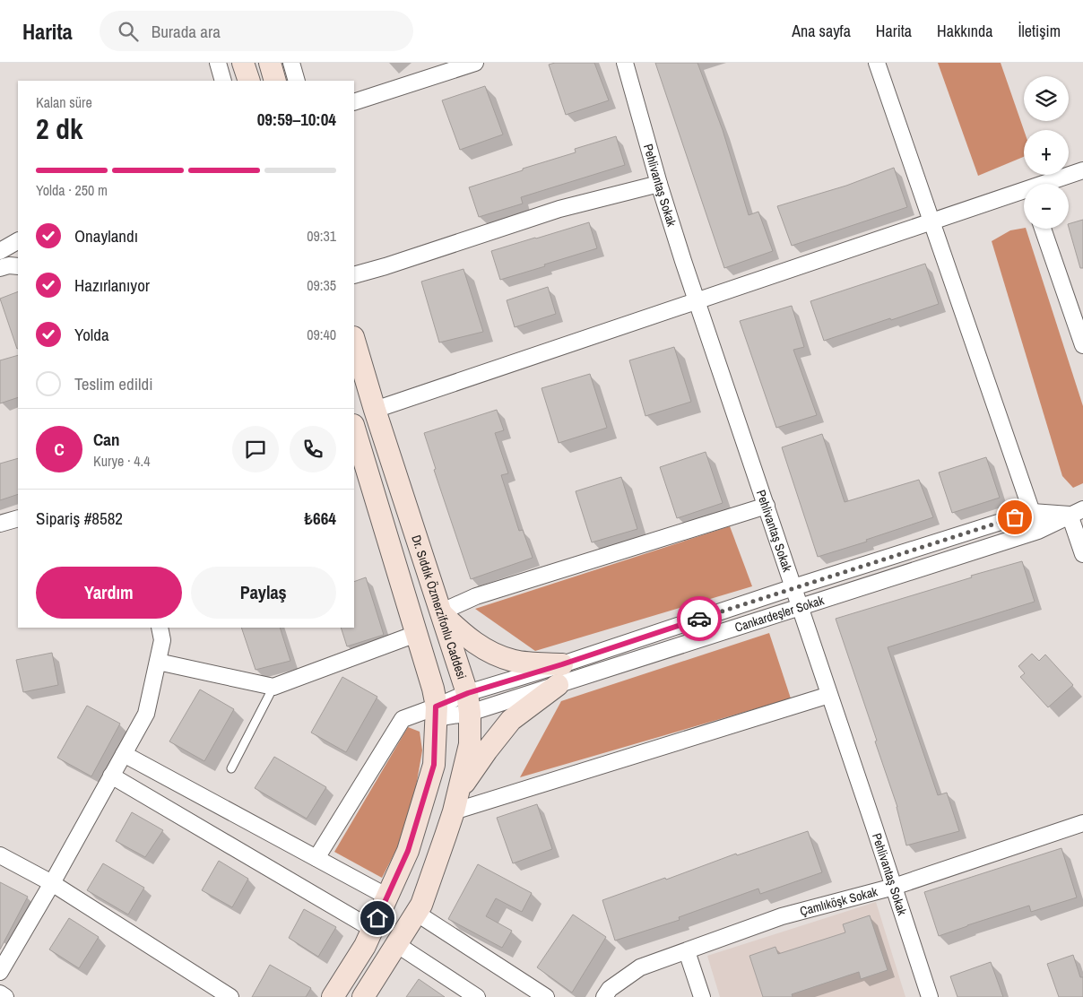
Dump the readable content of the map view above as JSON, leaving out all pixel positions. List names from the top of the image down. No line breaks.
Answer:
{"streets":{"main road":["Dr. Sıddık Özmerzifonlu Caddesi"],"street":["Pehlivantaş Sokak","Cankardeşler Sokak","Çamlıköşk Sokak"]},"crossings":[["Pehlivantaş Sokak","Cankardeşler Sokak"],["Pehlivantaş Sokak","Çamlıköşk Sokak"],["Dr. Sıddık Özmerzifonlu Caddesi","Cankardeşler Sokak"]],"page":{"header":"Harita","search":"Burada ara","nav":["Ana sayfa","Harita","Hakkında","İletişim"],"map_buttons":["+","−"],"heading":["2 dk","Kalan süre","09:59–10:04"],"panel":["Can","Kurye · 4.4","Sipariş #8582","₺664"],"bar":"Yolda · 250 m","list":[["Onaylandı","09:31"],["Hazırlanıyor","09:35"],["Yolda","09:40"],"Teslim edildi"],"round":"C","buttons":["Yardım","Paylaş"]}}
